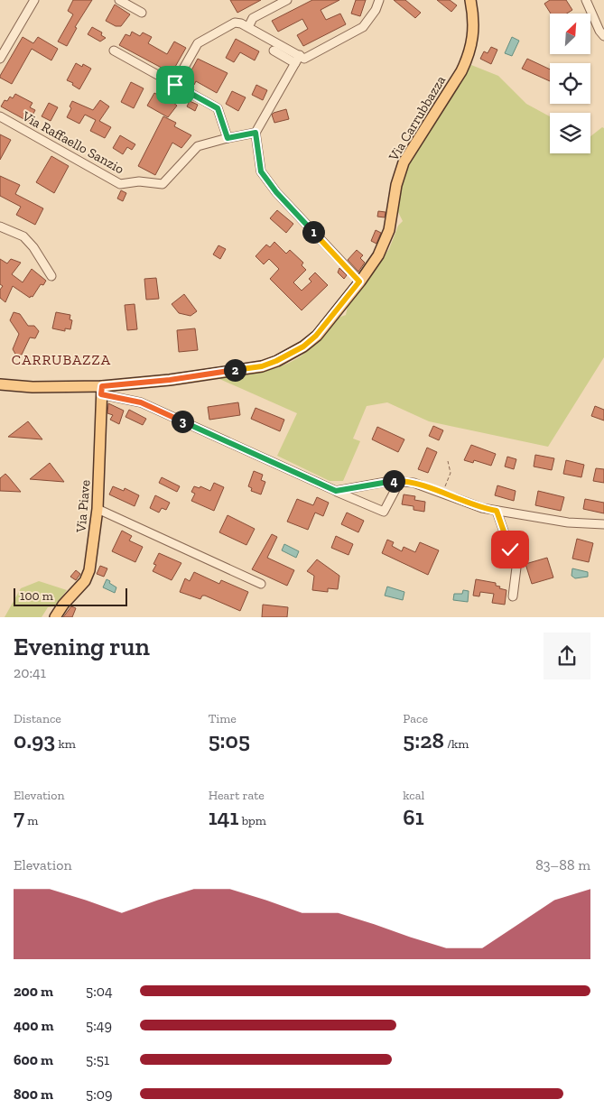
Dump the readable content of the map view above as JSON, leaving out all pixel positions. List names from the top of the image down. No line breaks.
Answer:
{"streets":{"main road":["Via Carrubbazza","Via Piave"],"street":["Via Raffaello Sanzio"]},"crossings":[["Via Carrubbazza","Via Piave"]],"districts":["CARRUBAZZA"],"scale_bar":"100 m","north":"top right","page":{"pins":["1","2","3","4"],"scale":"100 m","heading":["Evening run","20:41"],"stats":[["Distance","0.93 km"],["Time","5:05"],["Pace","5:28 /km"],["Elevation","7 m"],["Heart rate","141 bpm"],["kcal","61"]],"chart":["Elevation","83–88 m"],"list":[{"name":"200 m","note":"5:04"},{"name":"400 m","note":"5:49"},{"name":"600 m","note":"5:51"},{"name":"800 m","note":"5:09"}]}}
